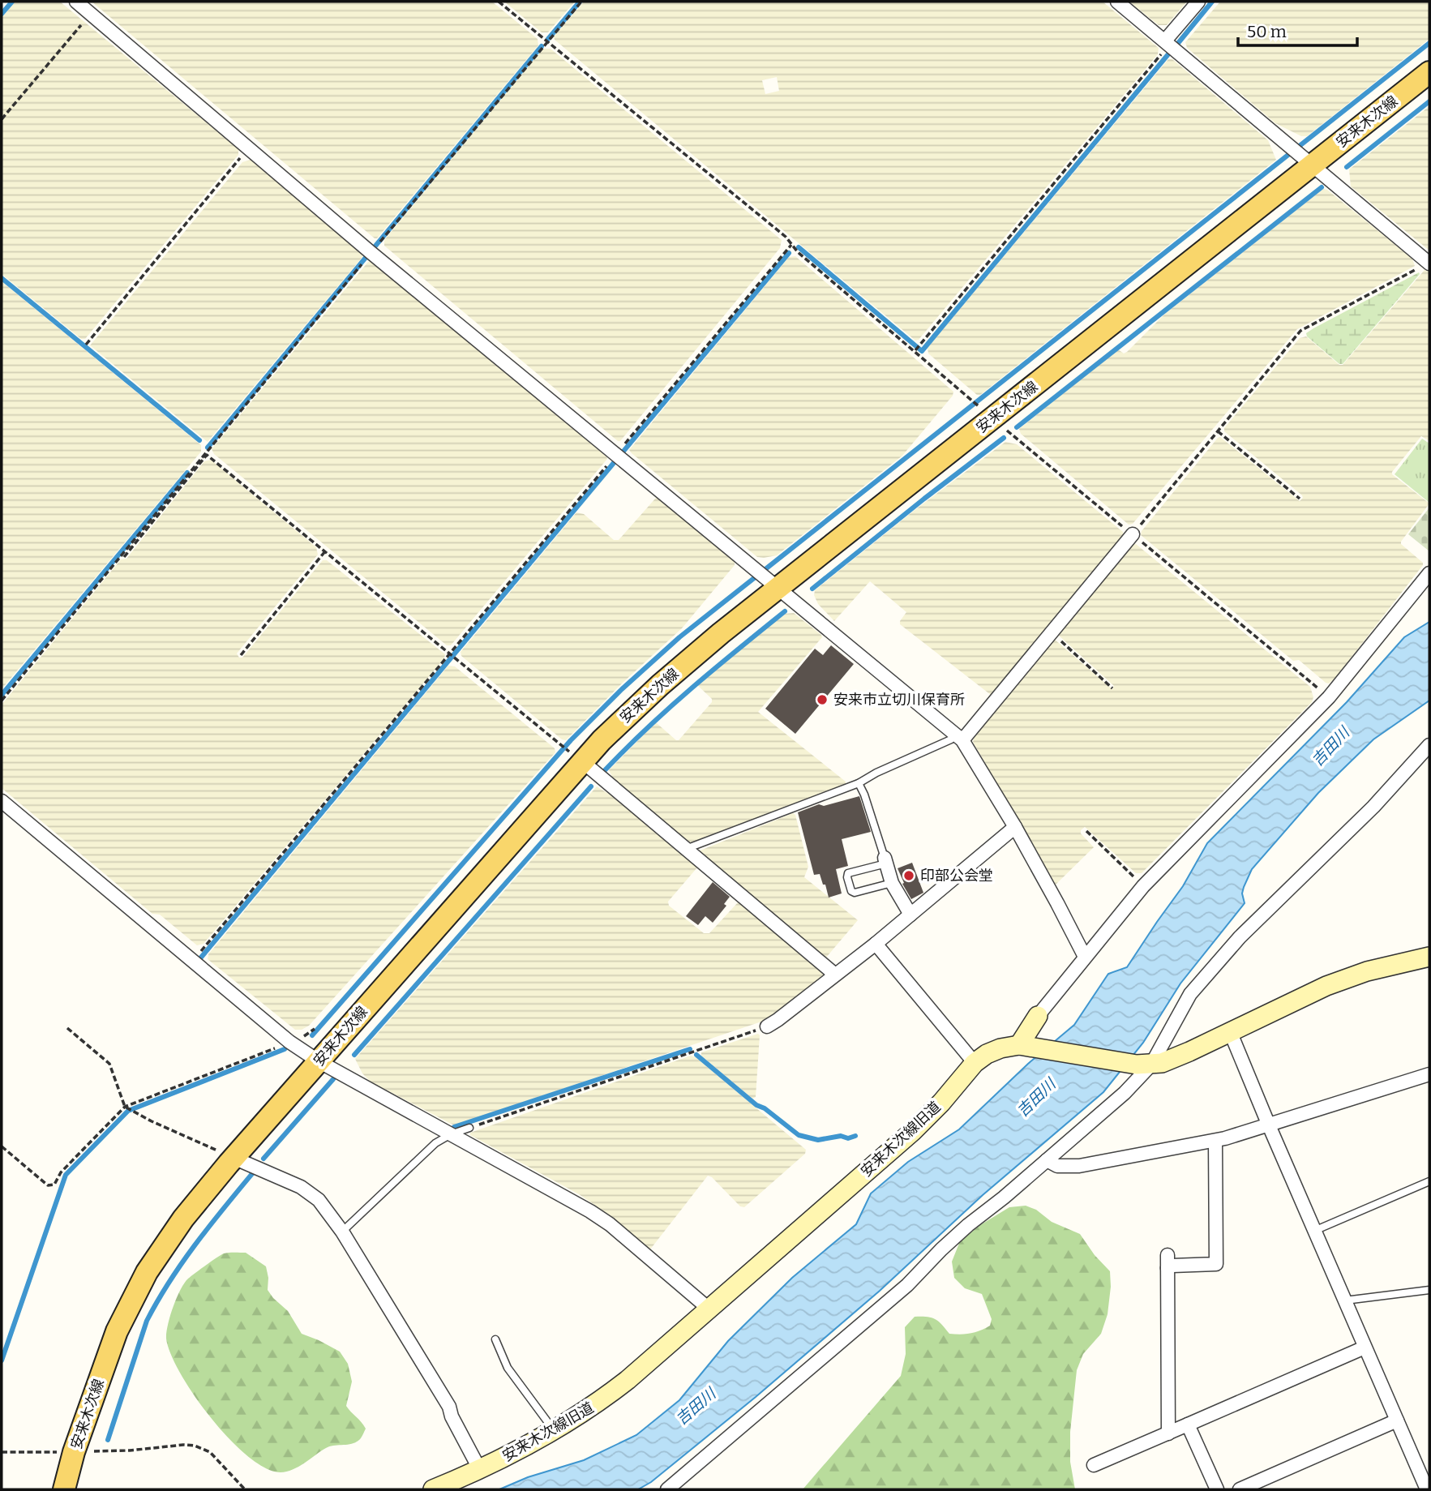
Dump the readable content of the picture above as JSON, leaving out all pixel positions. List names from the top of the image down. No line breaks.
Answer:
{"streets":{"main road":["安来木次線"],"street":["安来木次線旧道"]},"water":["吉田川"],"places":["安来市立切川保育所","印部公会堂"],"scale_bar":"50 m"}
